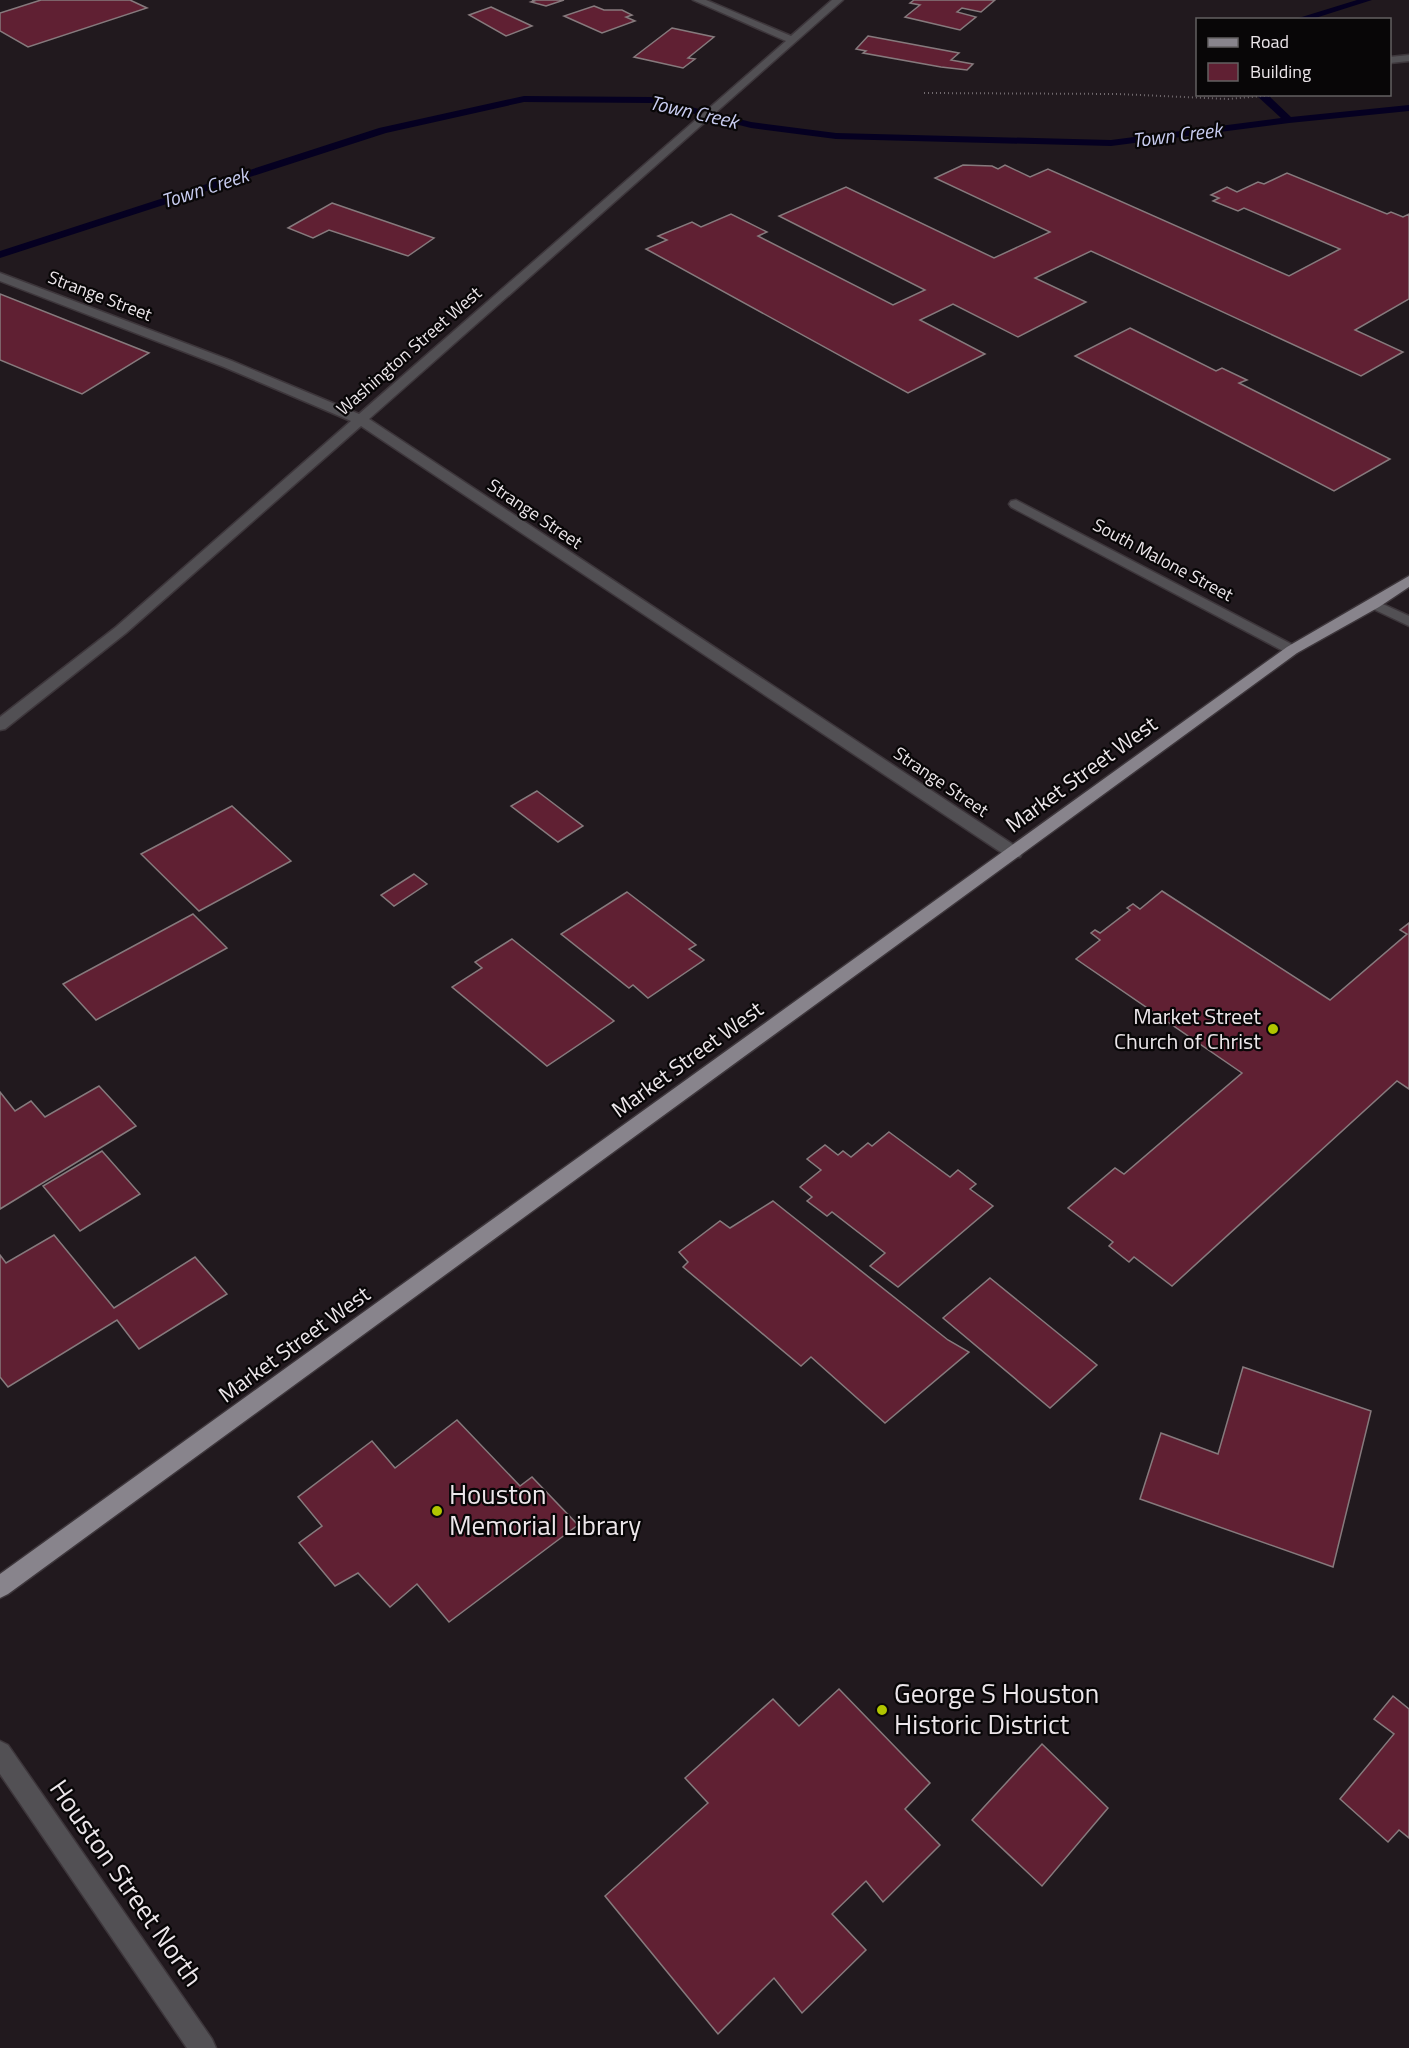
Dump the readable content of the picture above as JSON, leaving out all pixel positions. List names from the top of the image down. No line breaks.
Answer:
{"streets":{"main road":["Market Street West"],"street":["Strange Street","Washington Street West","South Malone Street","Houston Street North"]},"crossings":[["Strange Street","Washington Street West"],["Strange Street","Market Street West"],["South Malone Street","Market Street West"]],"water":["Town Creek"],"places":["Market Street Church of Christ","Houston Memorial Library","George S Houston Historic District"],"legend":["Road","Building"]}
